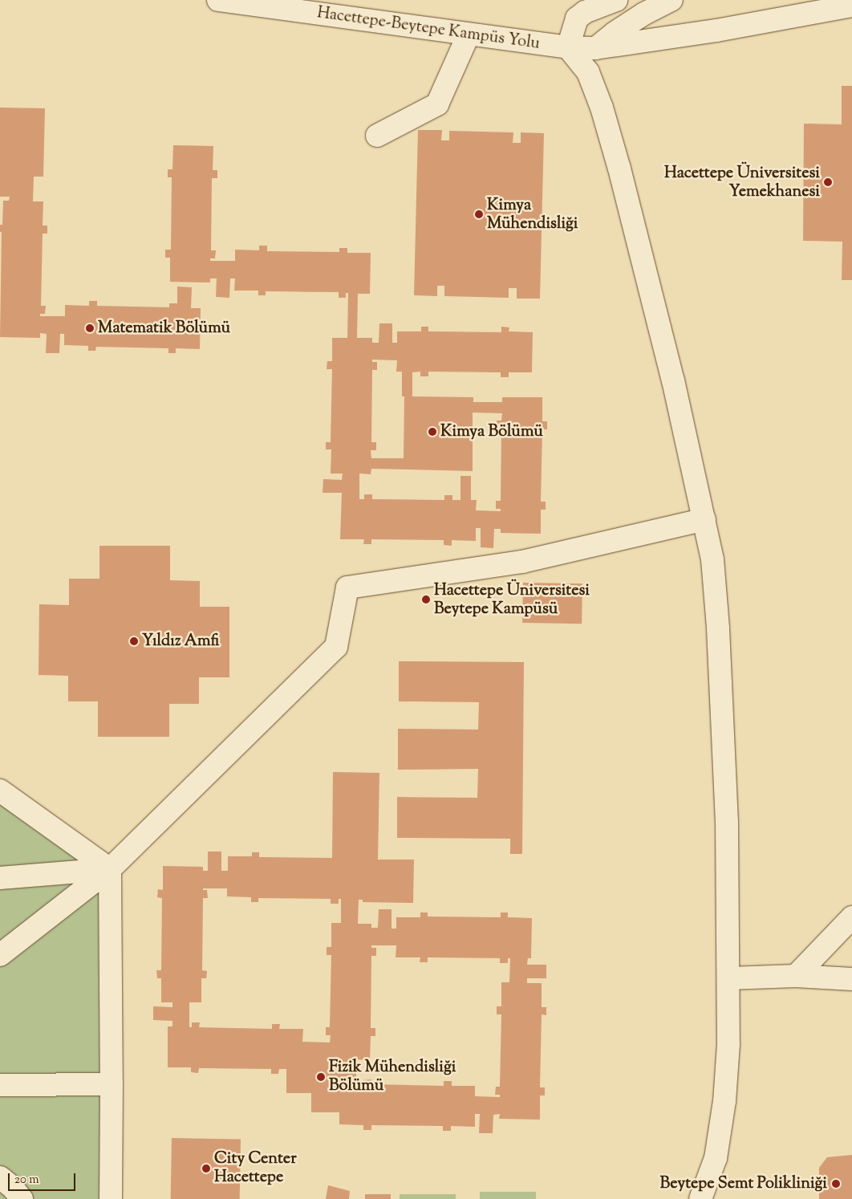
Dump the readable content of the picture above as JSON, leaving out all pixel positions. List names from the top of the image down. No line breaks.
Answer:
{"streets":{"street":["Hacettepe-Beytepe Kampüs Yolu"]},"places":["Hacettepe Üniversitesi Yemekhanesi","Kimya Mühendisliği","Matematik Bölümü","Kimya Bölümü","Hacettepe Üniversitesi Beytepe Kampüsü","Yıldız Amfi","Fizik Mühendisliği Bölümü","City Center Hacettepe","Beytepe Semt Polikliniği"],"scale_bar":"20 m"}
